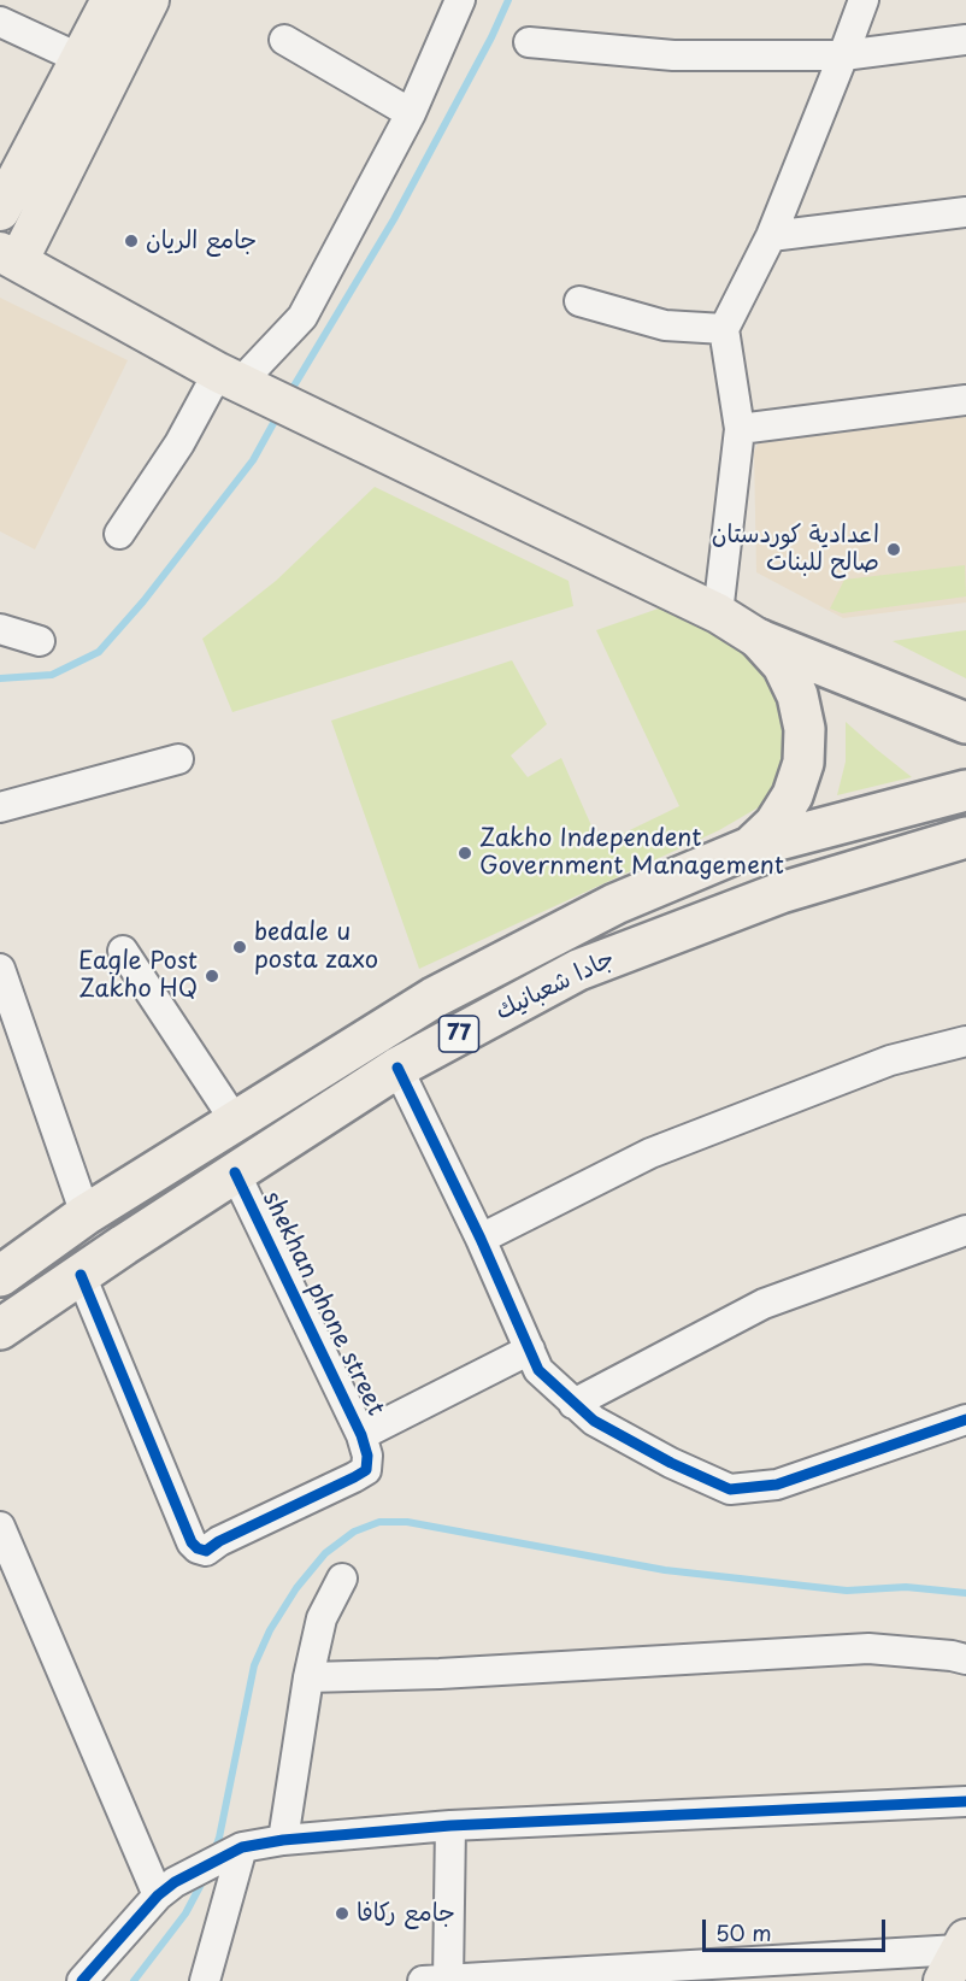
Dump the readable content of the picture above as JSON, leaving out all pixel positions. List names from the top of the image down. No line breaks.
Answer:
{"streets":{"highway":["جادا شعبانيك","77"],"street":["shekhan phone street"]},"crossings":[["جادا شعبانيك","77"],["جادا شعبانيك","shekhan phone street"]],"places":["جامع الريان","اعدادية كوردستان صالح للبنات","Zakho Independent Government Management","bedale u posta zaxo","Eagle Post Zakho HQ","جامع ركافا"],"scale_bar":"50 m"}
